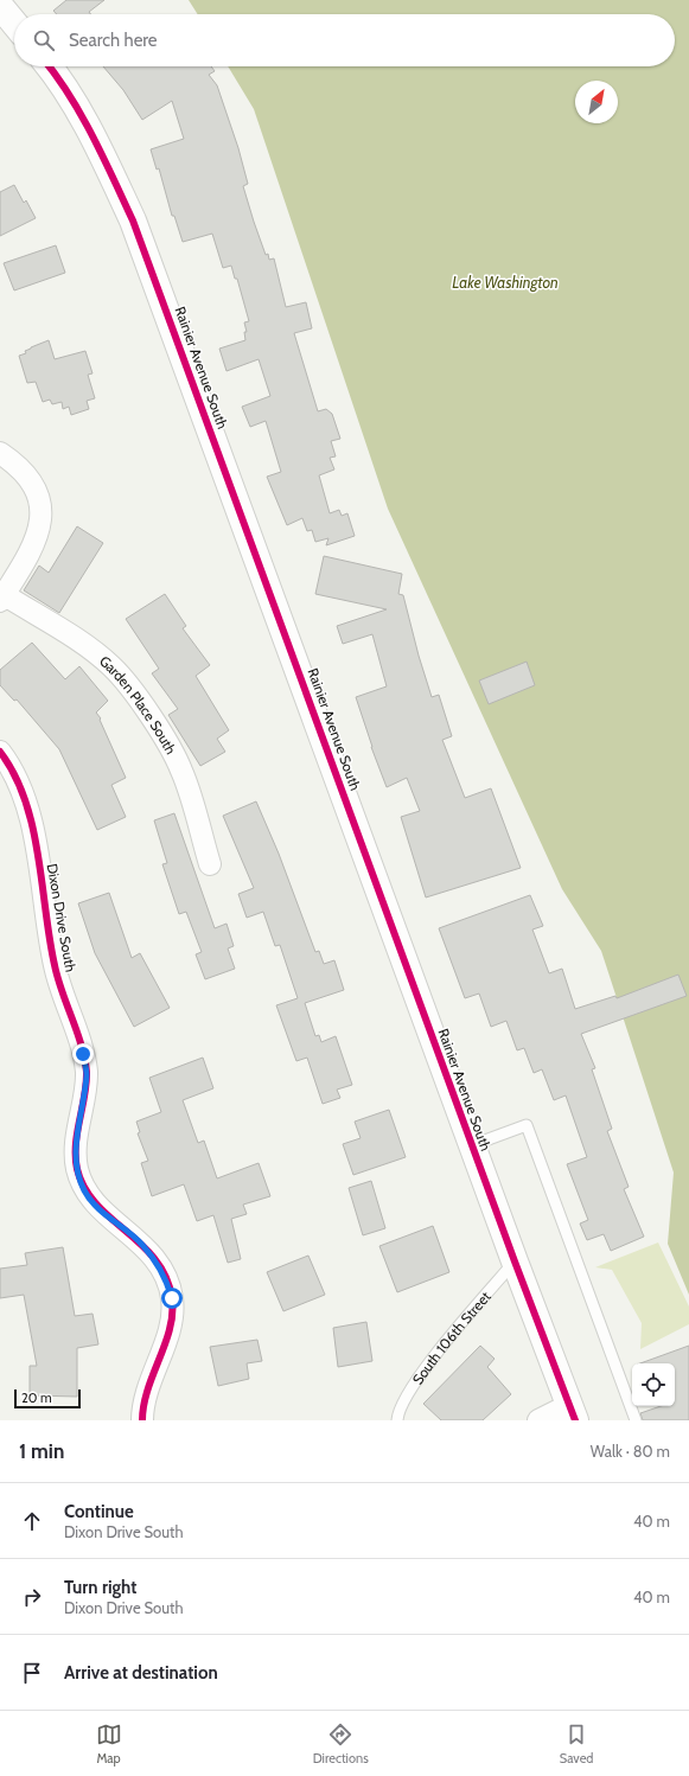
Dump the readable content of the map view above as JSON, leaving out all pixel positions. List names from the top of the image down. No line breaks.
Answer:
{"streets":{"main road":["Rainier Avenue South"],"street":["Garden Place South","Dixon Drive South"],"lane":["South 106th Street"]},"crossings":[["Rainier Avenue South","South 106th Street"]],"water":["Lake Washington"],"scale_bar":"20 m","north":"top right","page":{"search":"Search here","scale":"20 m","heading":["1 min","Walk · 80 m"],"list":[["Continue","Dixon Drive South","40 m"],["Turn right","Dixon Drive South","40 m"],"Arrive at destination"],"nav":["Map","Directions","Saved"]}}
